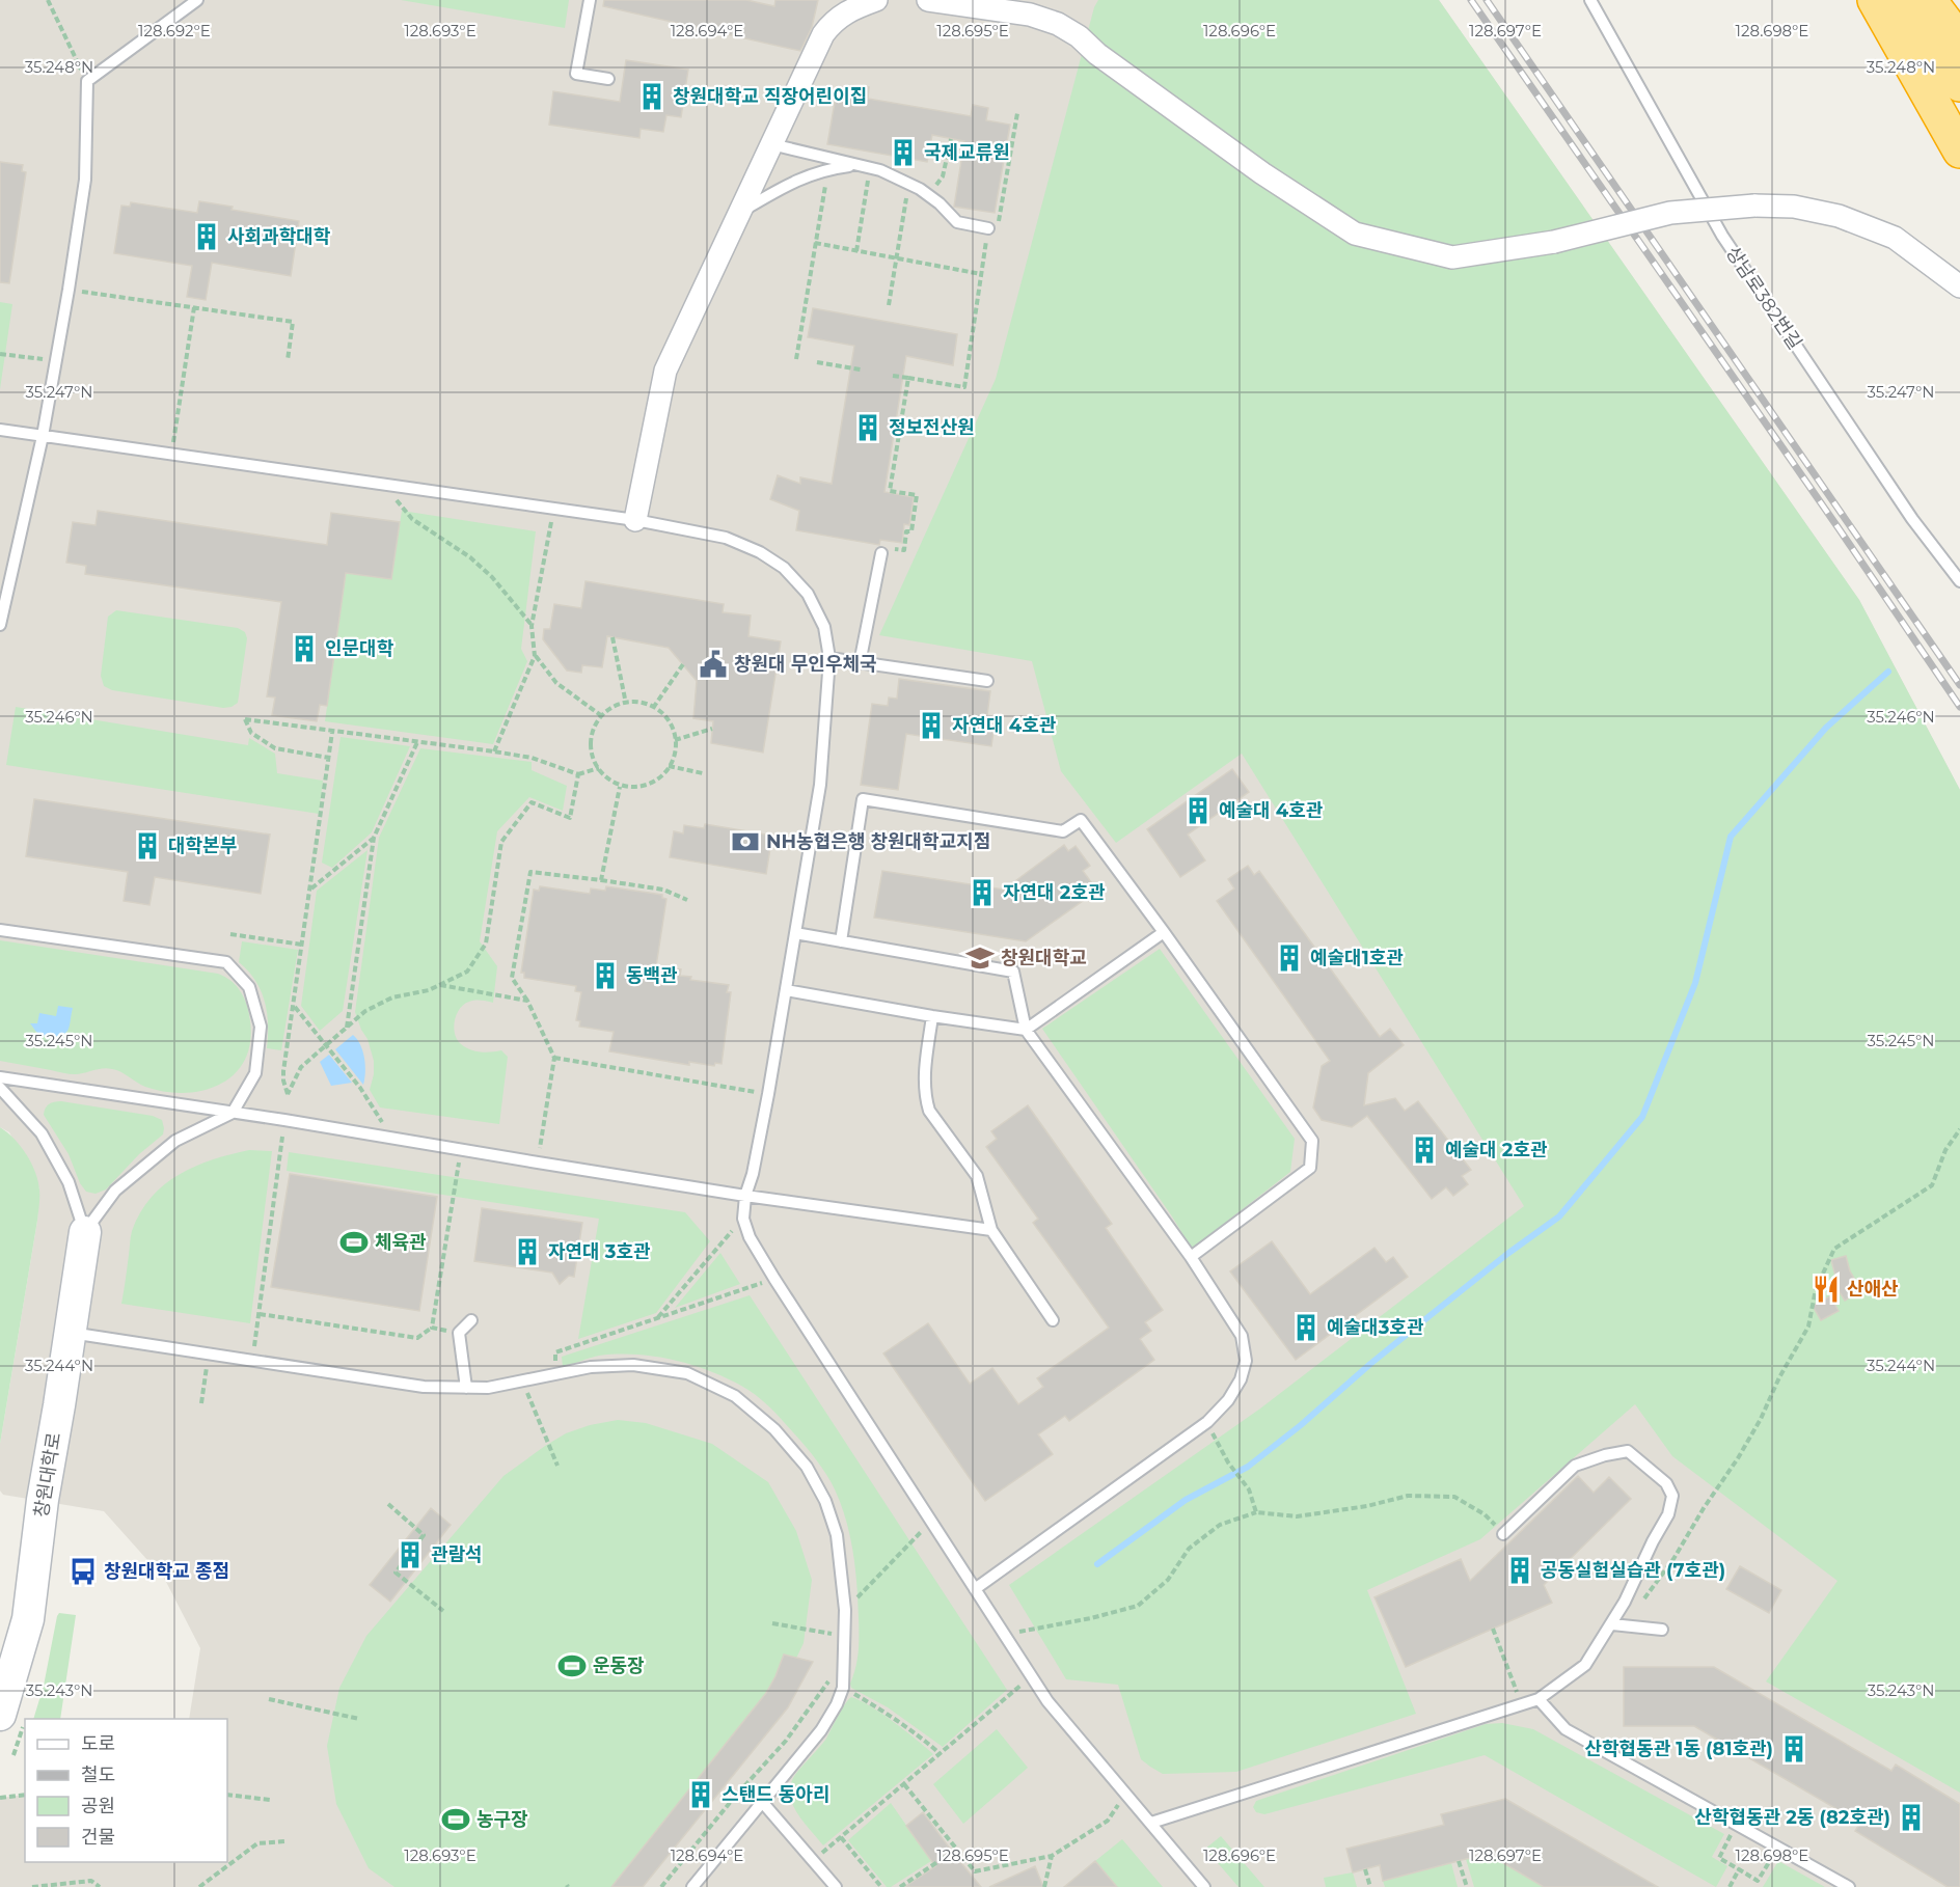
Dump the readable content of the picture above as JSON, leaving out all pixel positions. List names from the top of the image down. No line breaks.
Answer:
{"streets":{"street":["창원대학로"],"lane":["상남로382번길"]},"places":{"building":["창원대학교 직장어린이집","국제교류원","사회과학대학","정보전산원","인문대학","자연대 4호관","예술대 4호관","대학본부","자연대 2호관","예술대1호관","동백관","예술대 2호관","자연대 3호관","예술대3호관","관람석","공동실험실습관 (7호관)","산학협동관 1동 (81호관)","스탠드 동아리","산학협동관 2동 (82호관)"],"public building":["창원대 무인우체국"],"bank":["NH농협은행 창원대학교지점"],"school or university":["창원대학교"],"sports":["체육관","운동장","농구장"],"restaurant":["산애산"],"bus stop":["창원대학교 종점"]},"legend":["도로","철도","공원","건물"],"coordinates":["128.692°E","128.693°E","128.694°E","128.695°E","128.696°E","128.697°E","128.698°E","35.248°N","35.247°N","35.246°N","35.245°N","35.244°N","35.243°N"]}
